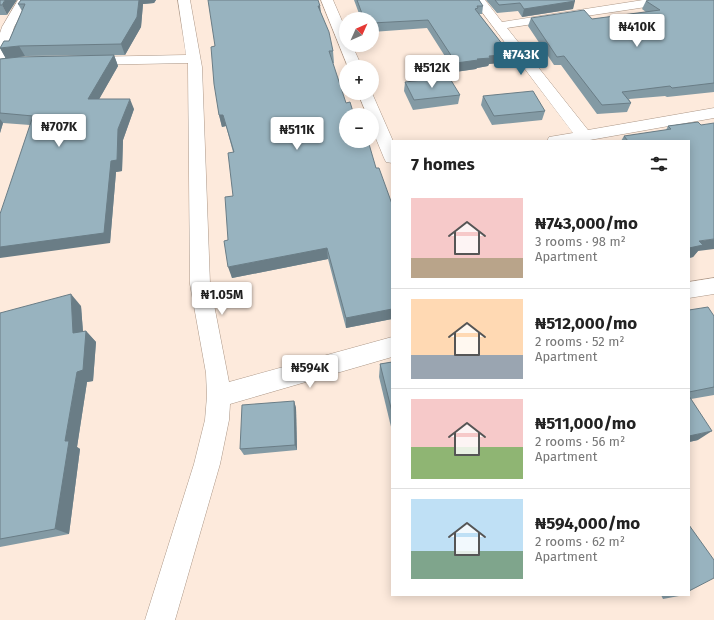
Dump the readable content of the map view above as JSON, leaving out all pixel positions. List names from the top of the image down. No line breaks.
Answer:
{"north":"top right","page":{"map_buttons":["+","−"],"price":["₦410K","₦743K","₦512K","₦707K","₦511K","₦1.05M","₦594K"],"heading":"7 homes","list":[{"name":"₦743,000/mo","note":"3 rooms · 98 m² · Apartment"},{"name":"₦512,000/mo","note":"2 rooms · 52 m² · Apartment"},{"name":"₦511,000/mo","note":"2 rooms · 56 m² · Apartment"},{"name":"₦594,000/mo","note":"2 rooms · 62 m² · Apartment"}]}}
